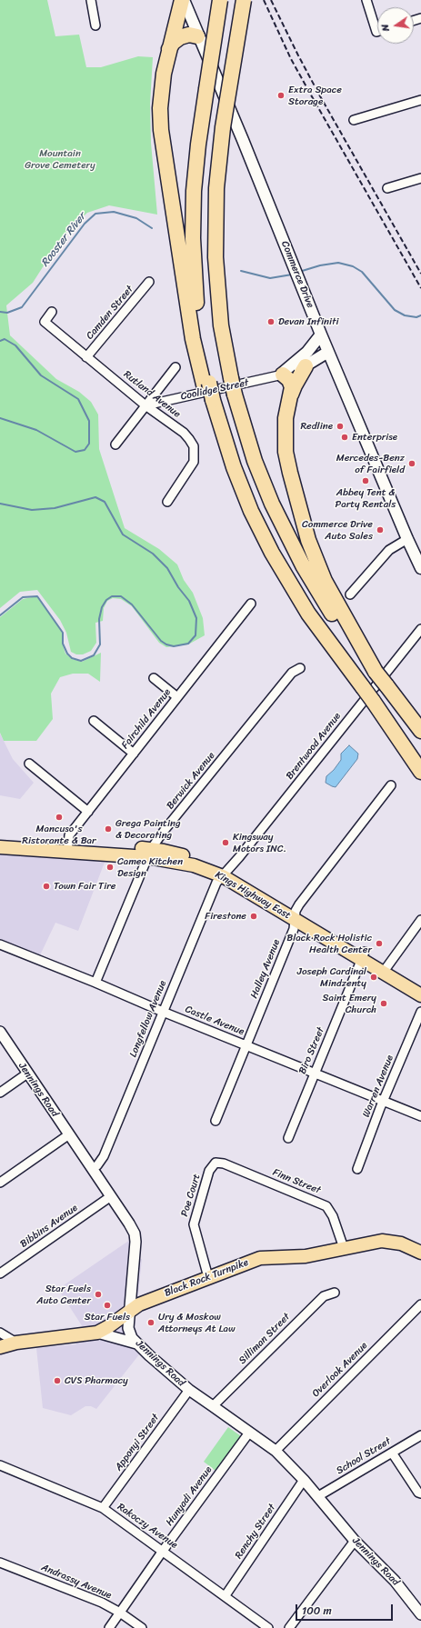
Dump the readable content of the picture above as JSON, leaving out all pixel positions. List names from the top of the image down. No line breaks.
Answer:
{"streets":{"main road":["Commerce Drive","Coolidge Street","Kings Highway East","Black Rock Turnpike"],"street":["Camden Street","Rutland Avenue","Fairchild Avenue","Brentwood Avenue","Berwick Avenue","Halley Avenue","Longfellow Avenue","Castle Avenue","Biro Street","Warren Avenue","Jennings Road","Finn Street","Poe Court","Bibbins Avenue","Silliman Street","Overlook Avenue","Apponyi Street","School Street","Hunyadi Avenue","Rakoczy Avenue","Renchy Street","Andrassy Avenue"]},"crossings":[["Commerce Drive","Coolidge Street"],["Camden Street","Rutland Avenue"],["Coolidge Street","Rutland Avenue"],["Fairchild Avenue","Kings Highway East"],["Brentwood Avenue","Kings Highway East"],["Brentwood Avenue","Longfellow Avenue"],["Berwick Avenue","Kings Highway East"],["Berwick Avenue","Castle Avenue"],["Kings Highway East","Halley Avenue"],["Kings Highway East","Longfellow Avenue"],["Kings Highway East","Biro Street"],["Halley Avenue","Castle Avenue"],["Longfellow Avenue","Castle Avenue"],["Longfellow Avenue","Jennings Road"],["Castle Avenue","Biro Street"],["Castle Avenue","Warren Avenue"],["Jennings Road","Bibbins Avenue"],["Jennings Road","Black Rock Turnpike"],["Jennings Road","Silliman Street"],["Jennings Road","Overlook Avenue"],["Jennings Road","Apponyi Street"],["Jennings Road","School Street"],["Jennings Road","Hunyadi Avenue"],["Jennings Road","Renchy Street"],["Finn Street","Poe Court"],["Finn Street","Black Rock Turnpike"],["Poe Court","Black Rock Turnpike"],["Apponyi Street","Rakoczy Avenue"],["Hunyadi Avenue","Rakoczy Avenue"],["Hunyadi Avenue","Andrassy Avenue"],["Rakoczy Avenue","Renchy Street"]],"water":["Rooster River"],"parks":["Mountain Grove Cemetery"],"places":["Extra Space Storage","Devan Infiniti","Redline","Enterprise","Mercedes-Benz of Fairfield","Abbey Tent & Party Rentals","Commerce Drive Auto Sales","Mancuso's Ristorante & Bar","Grega Painting & Decorating","Kingsway Motors INC.","Cameo Kitchen Design","Town Fair Tire","Firestone","Black Rock Holistic Health Center","Joseph Cardinal Mindzenty","Saint Emery Church","Star Fuels Auto Center","Star Fuels","Ury & Moskow Attorneys At Law","CVS Pharmacy"],"scale_bar":"100 m","north":"left"}
